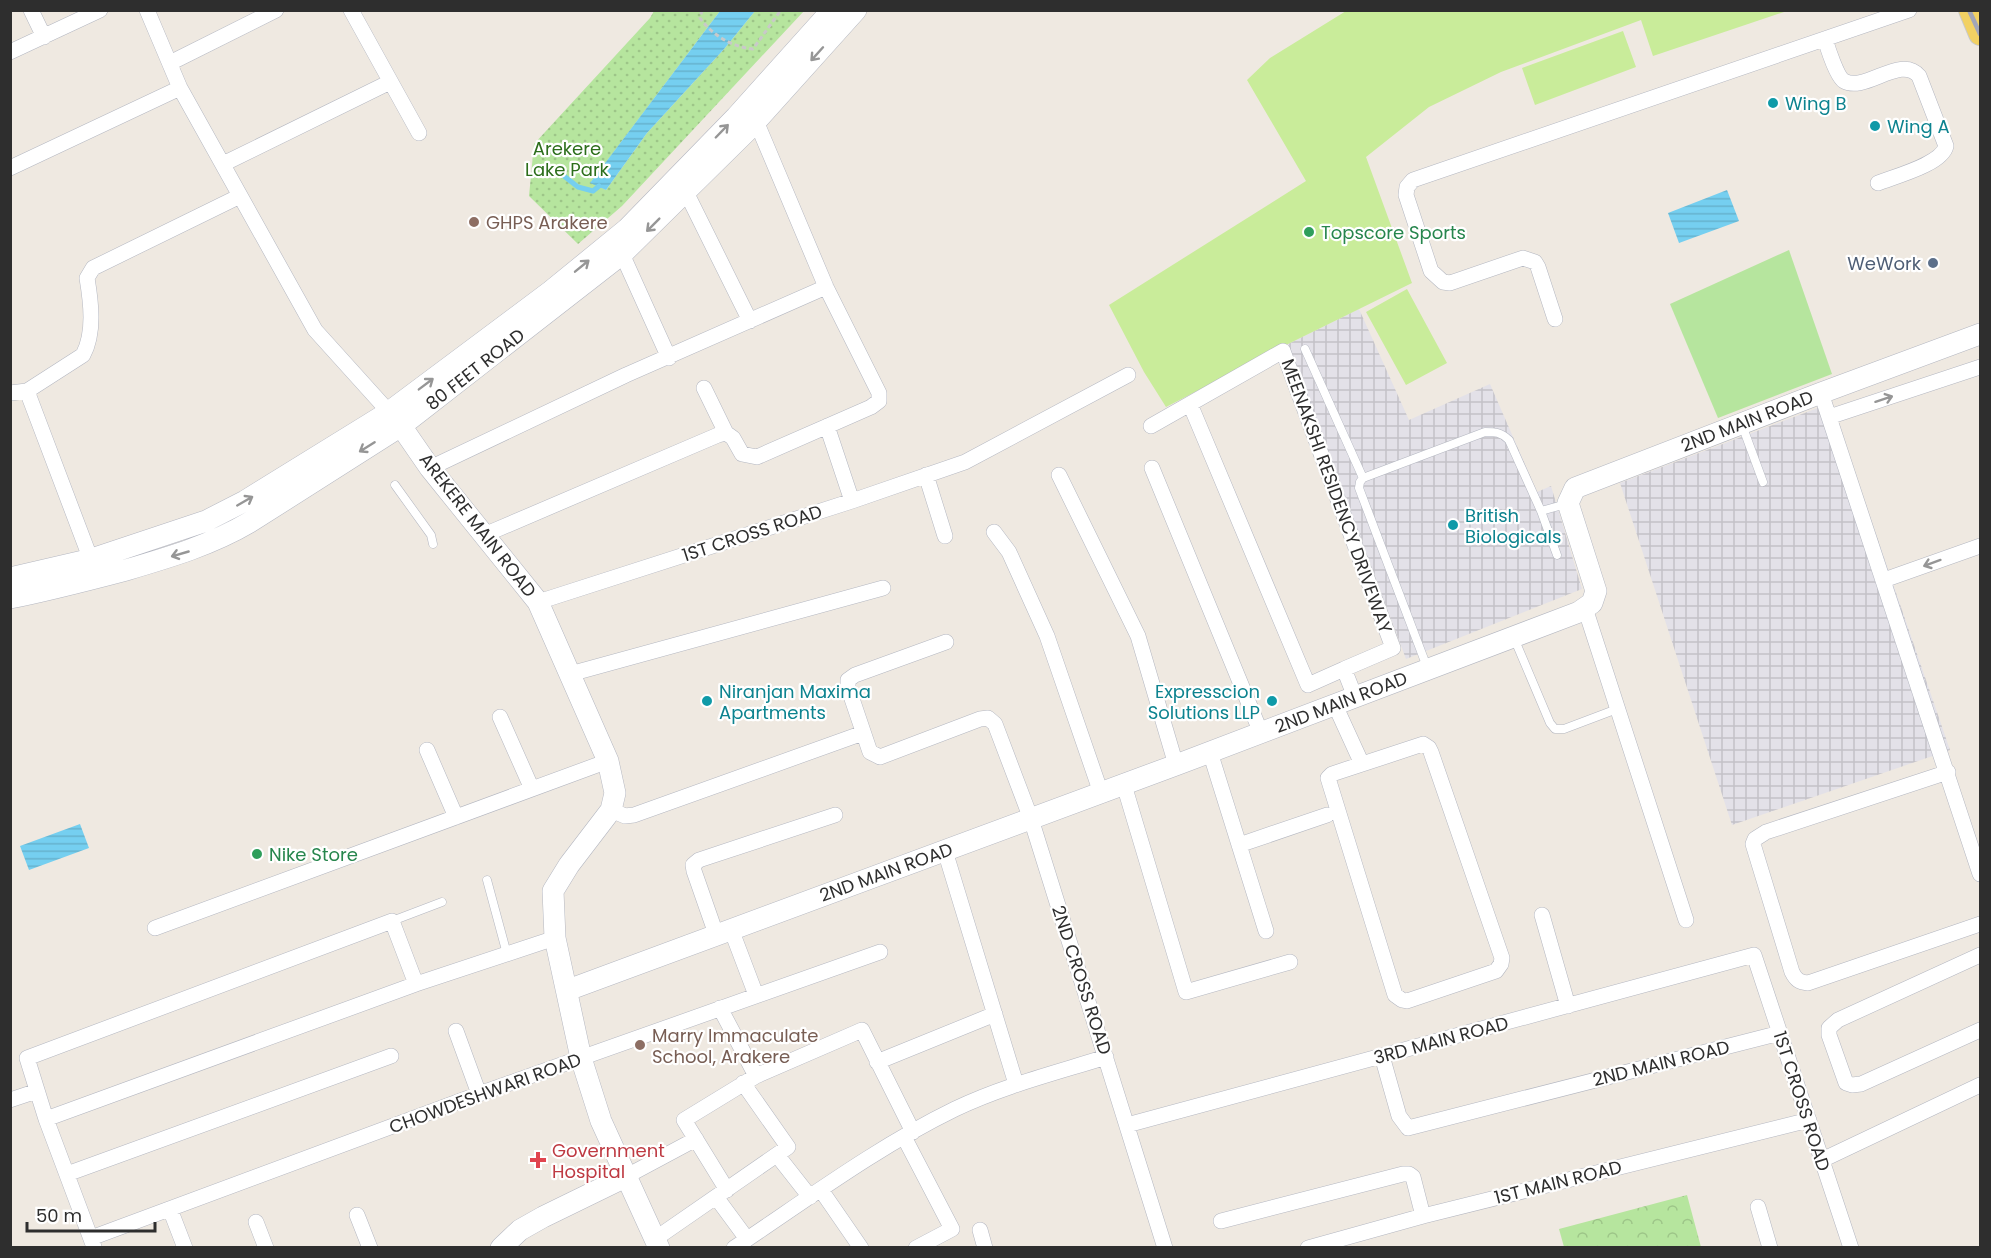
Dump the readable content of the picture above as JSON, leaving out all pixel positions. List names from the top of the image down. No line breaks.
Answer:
{"streets":{"street":["80 FEET ROAD","2ND MAIN ROAD","MEENAKSHI RESIDENCY DRIVEWAY","AREKERE MAIN ROAD","1ST CROSS ROAD","2ND CROSS ROAD","3RD MAIN ROAD","CHOWDESHWARI ROAD","1ST MAIN ROAD"]},"crossings":[["80 FEET ROAD","AREKERE MAIN ROAD"],["2ND MAIN ROAD","1ST CROSS ROAD"],["2ND MAIN ROAD","2ND CROSS ROAD"],["2ND MAIN ROAD","3RD MAIN ROAD"],["AREKERE MAIN ROAD","1ST CROSS ROAD"],["1ST CROSS ROAD","3RD MAIN ROAD"],["1ST CROSS ROAD","1ST MAIN ROAD"],["2ND CROSS ROAD","3RD MAIN ROAD"]],"parks":["Arekere Lake Park"],"places":{"other":["Wing B","Wing A","GHPS Arakere","Topscore Sports","WeWork","British Biologicals","Niranjan Maxima Apartments","Expresscion Solutions LLP","Nike Store","Marry Immaculate School, Arakere"],"health":["Government Hospital"]},"scale_bar":"50 m"}
